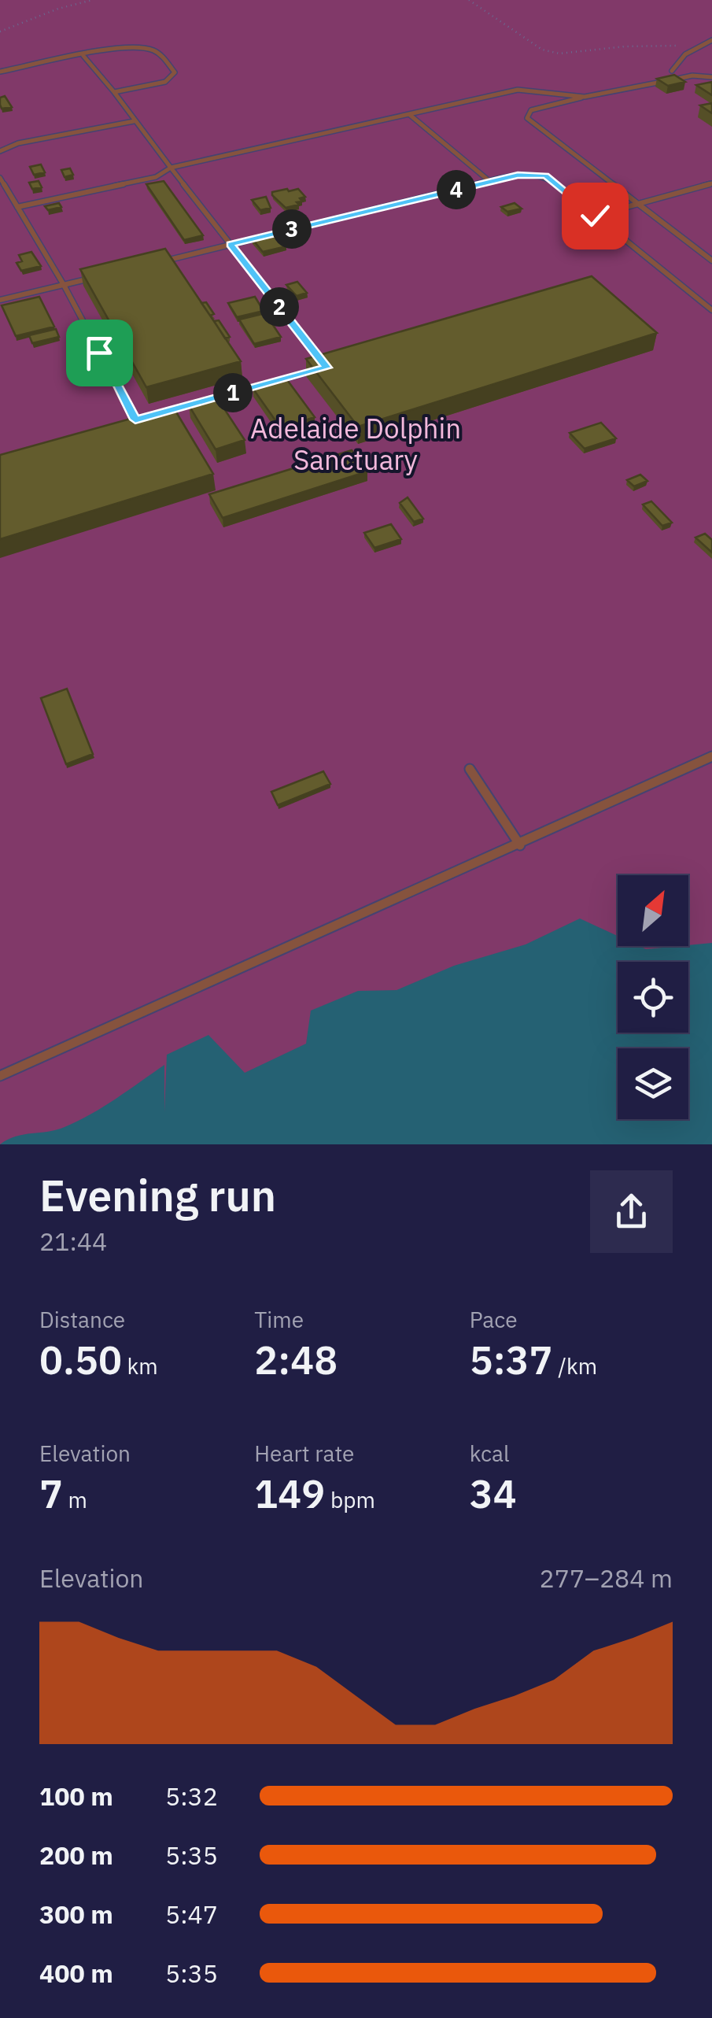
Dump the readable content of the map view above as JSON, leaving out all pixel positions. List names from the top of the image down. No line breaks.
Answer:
{"parks":["Adelaide Dolphin Sanctuary"],"north":"top right","page":{"pins":["4","3","2","1"],"heading":["Evening run","21:44"],"stats":[["Distance","0.50 km"],["Time","2:48"],["Pace","5:37 /km"],["Elevation","7 m"],["Heart rate","149 bpm"],["kcal","34"]],"chart":["Elevation","277–284 m"],"list":[{"name":"100 m","note":"5:32"},{"name":"200 m","note":"5:35"},{"name":"300 m","note":"5:47"},{"name":"400 m","note":"5:35"}]}}
